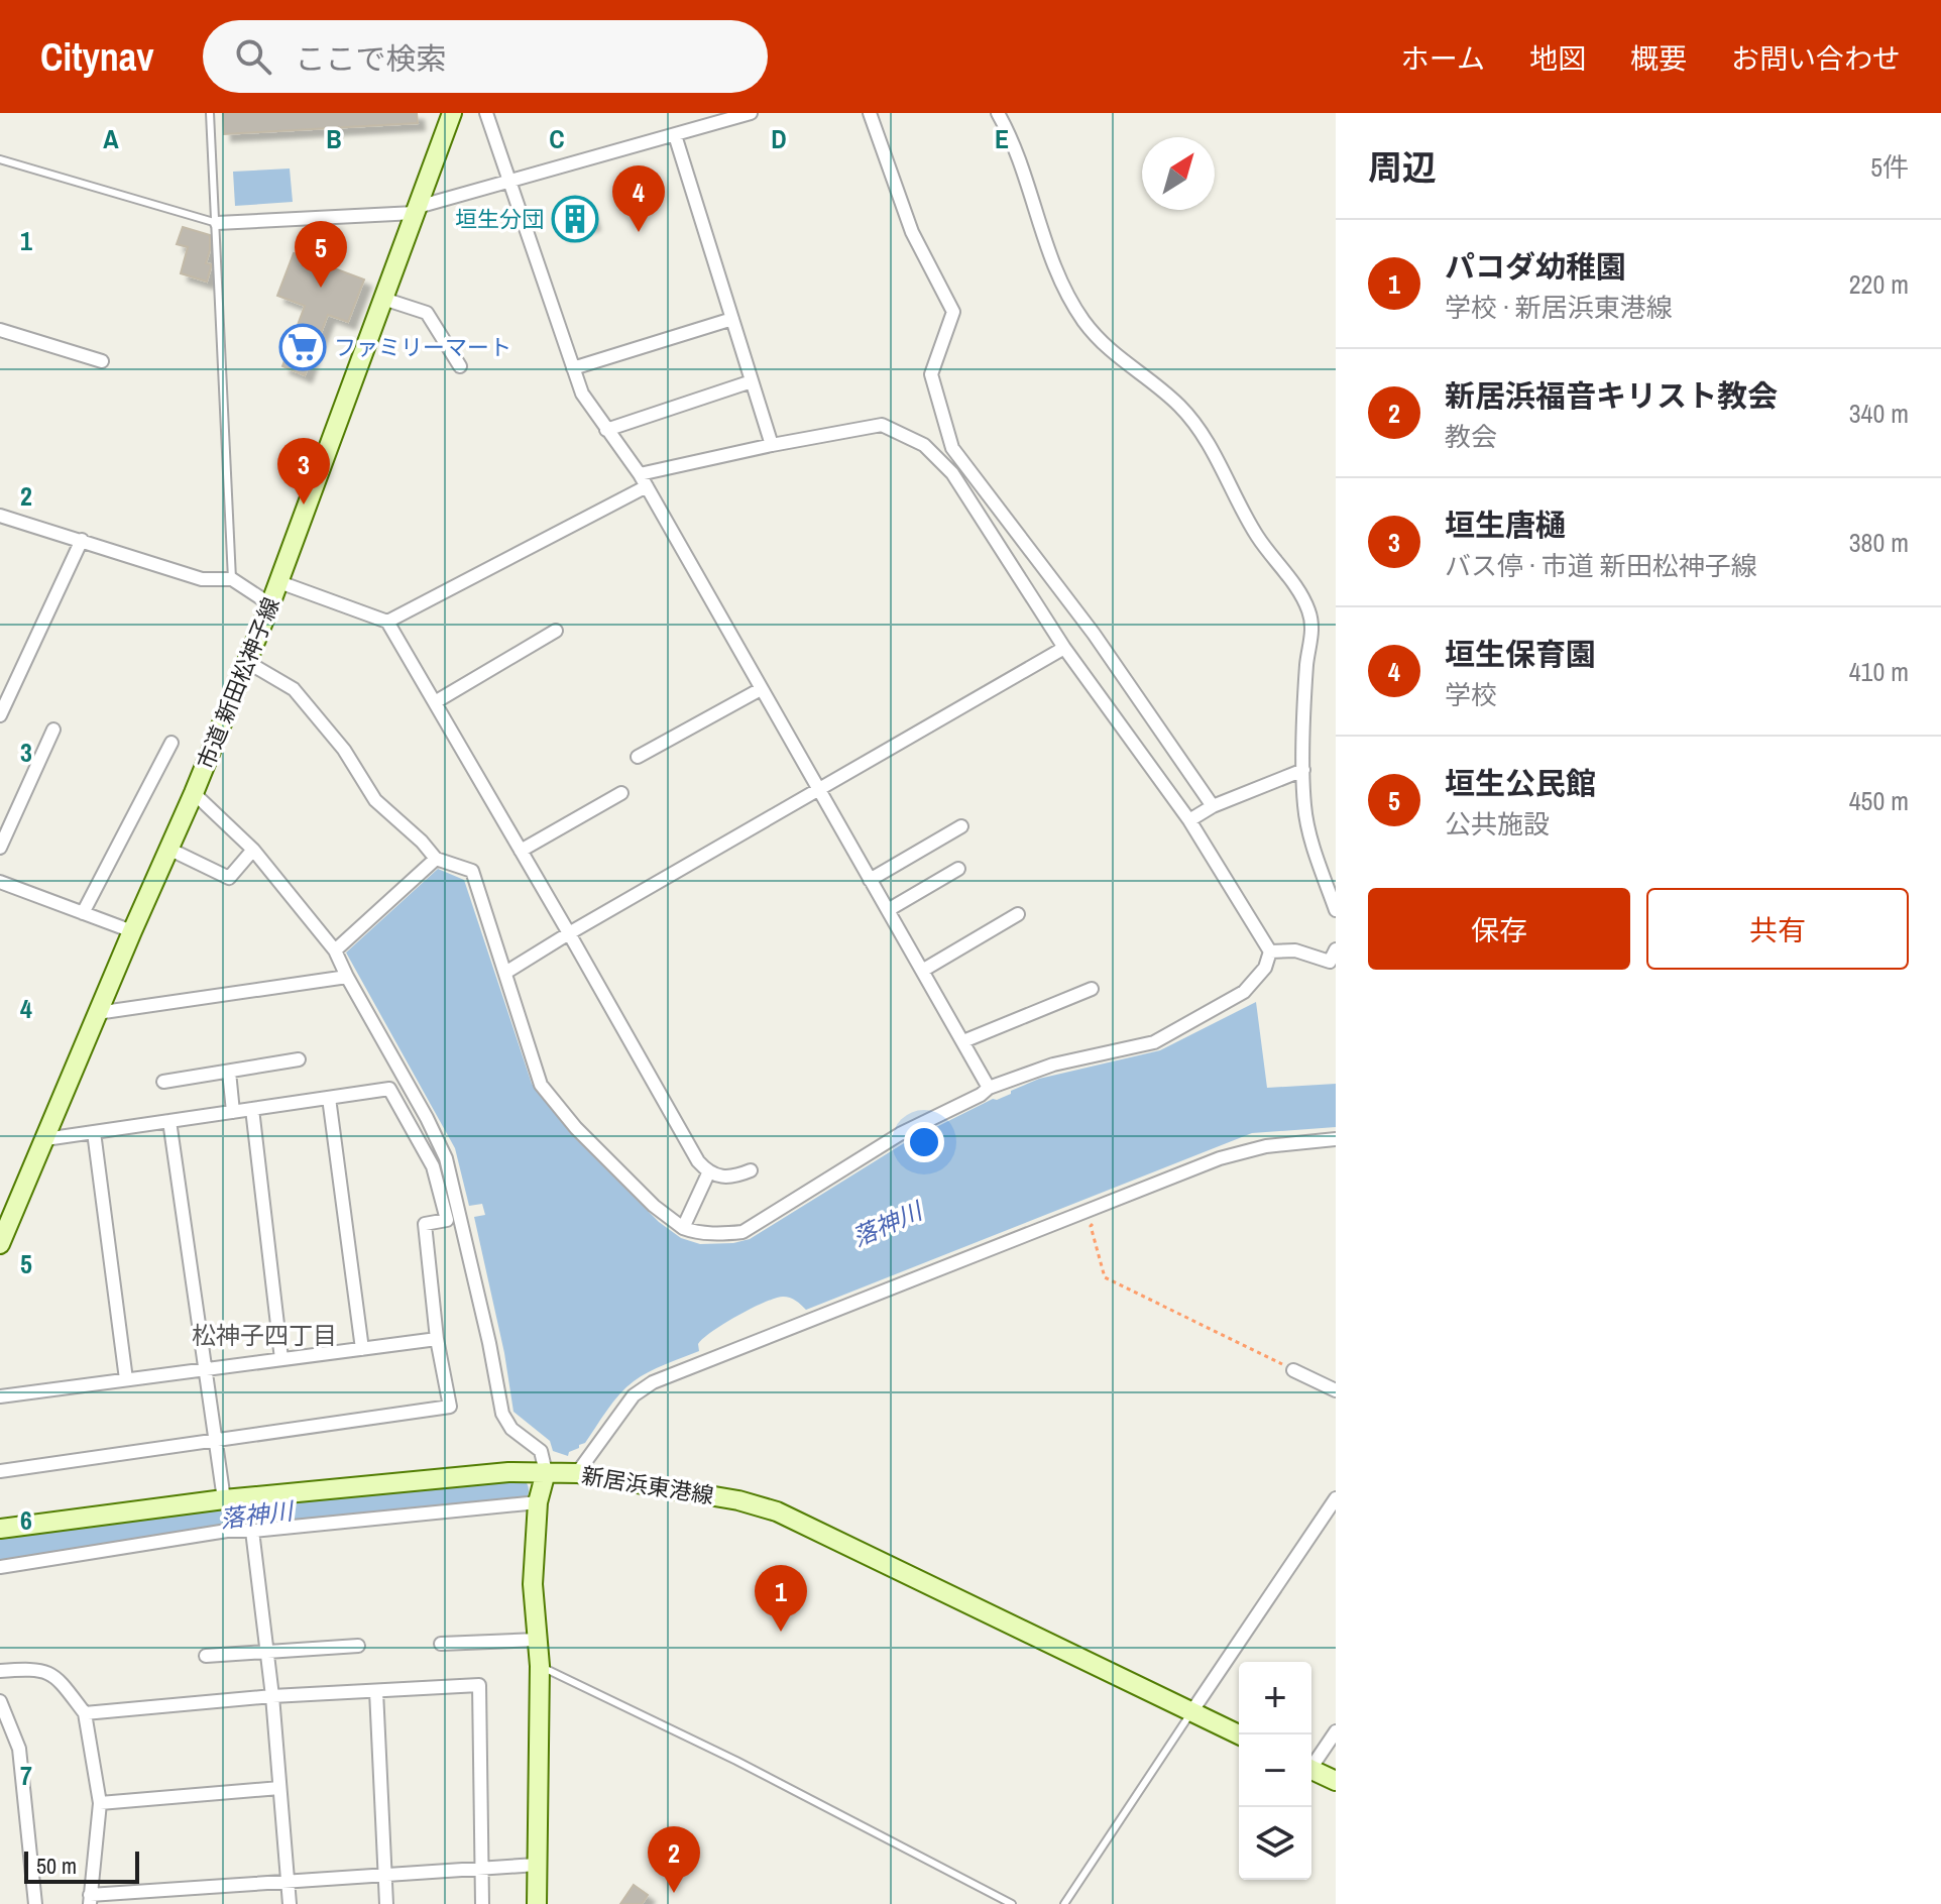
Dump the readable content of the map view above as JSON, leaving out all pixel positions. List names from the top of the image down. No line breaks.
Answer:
{"streets":{"street":["市道 新田松神子線","新居浜東港線"]},"districts":["松神子四丁目"],"water":["落神川"],"places":{"building":["垣生分団"],"supermarket":["ファミリーマート"]},"scale_bar":"50 m","north":"top right","page":{"header":"Citynav","search":"ここで検索","nav":["ホーム","地図","概要","お問い合わせ"],"heading":["周辺","5件"],"pins":["4","5","3","1","2"],"list":[{"mark":"1","name":"パコダ幼稚園","note":"学校 · 新居浜東港線","value":"220 m"},{"mark":"2","name":"新居浜福音キリスト教会","note":"教会","value":"340 m"},{"mark":"3","name":"垣生唐樋","note":"バス停 · 市道 新田松神子線","value":"380 m"},{"mark":"4","name":"垣生保育園","note":"学校","value":"410 m"},{"mark":"5","name":"垣生公民館","note":"公共施設","value":"450 m"}],"buttons":["保存","共有"],"map_buttons":["+","−"],"scale":"50 m"},"grid":{"columns":["A","B","C","D","E"],"rows":["1","2","3","4","5","6","7"]}}
